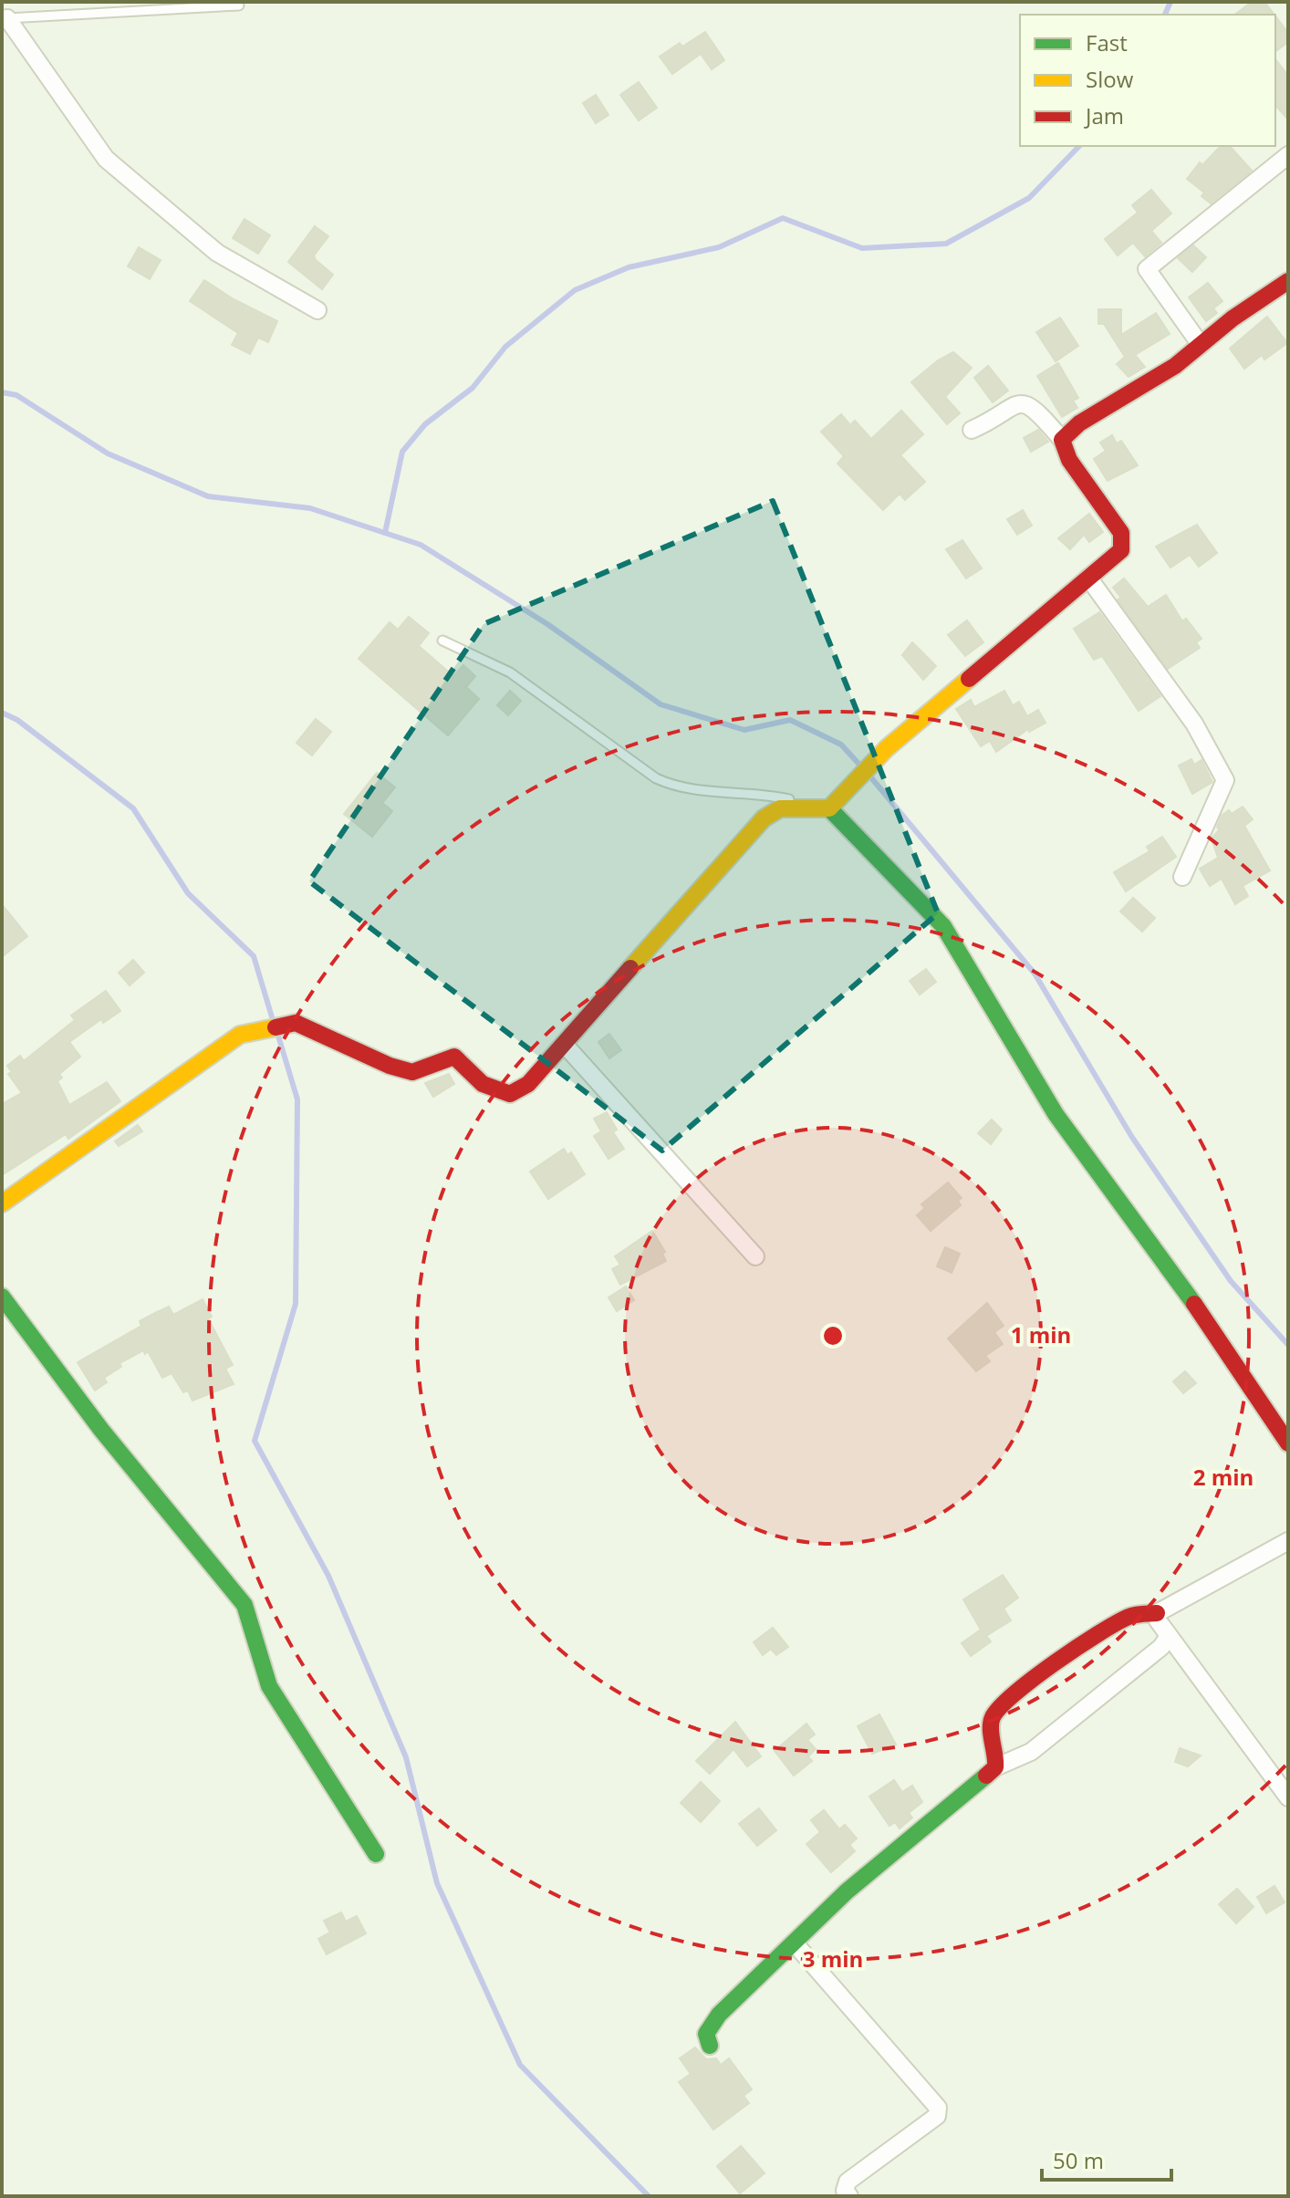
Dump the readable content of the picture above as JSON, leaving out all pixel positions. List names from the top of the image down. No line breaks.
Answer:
{"legend":["Fast","Slow","Jam"],"scale_bar":"50 m","rings":["1 min","2 min","3 min"]}
